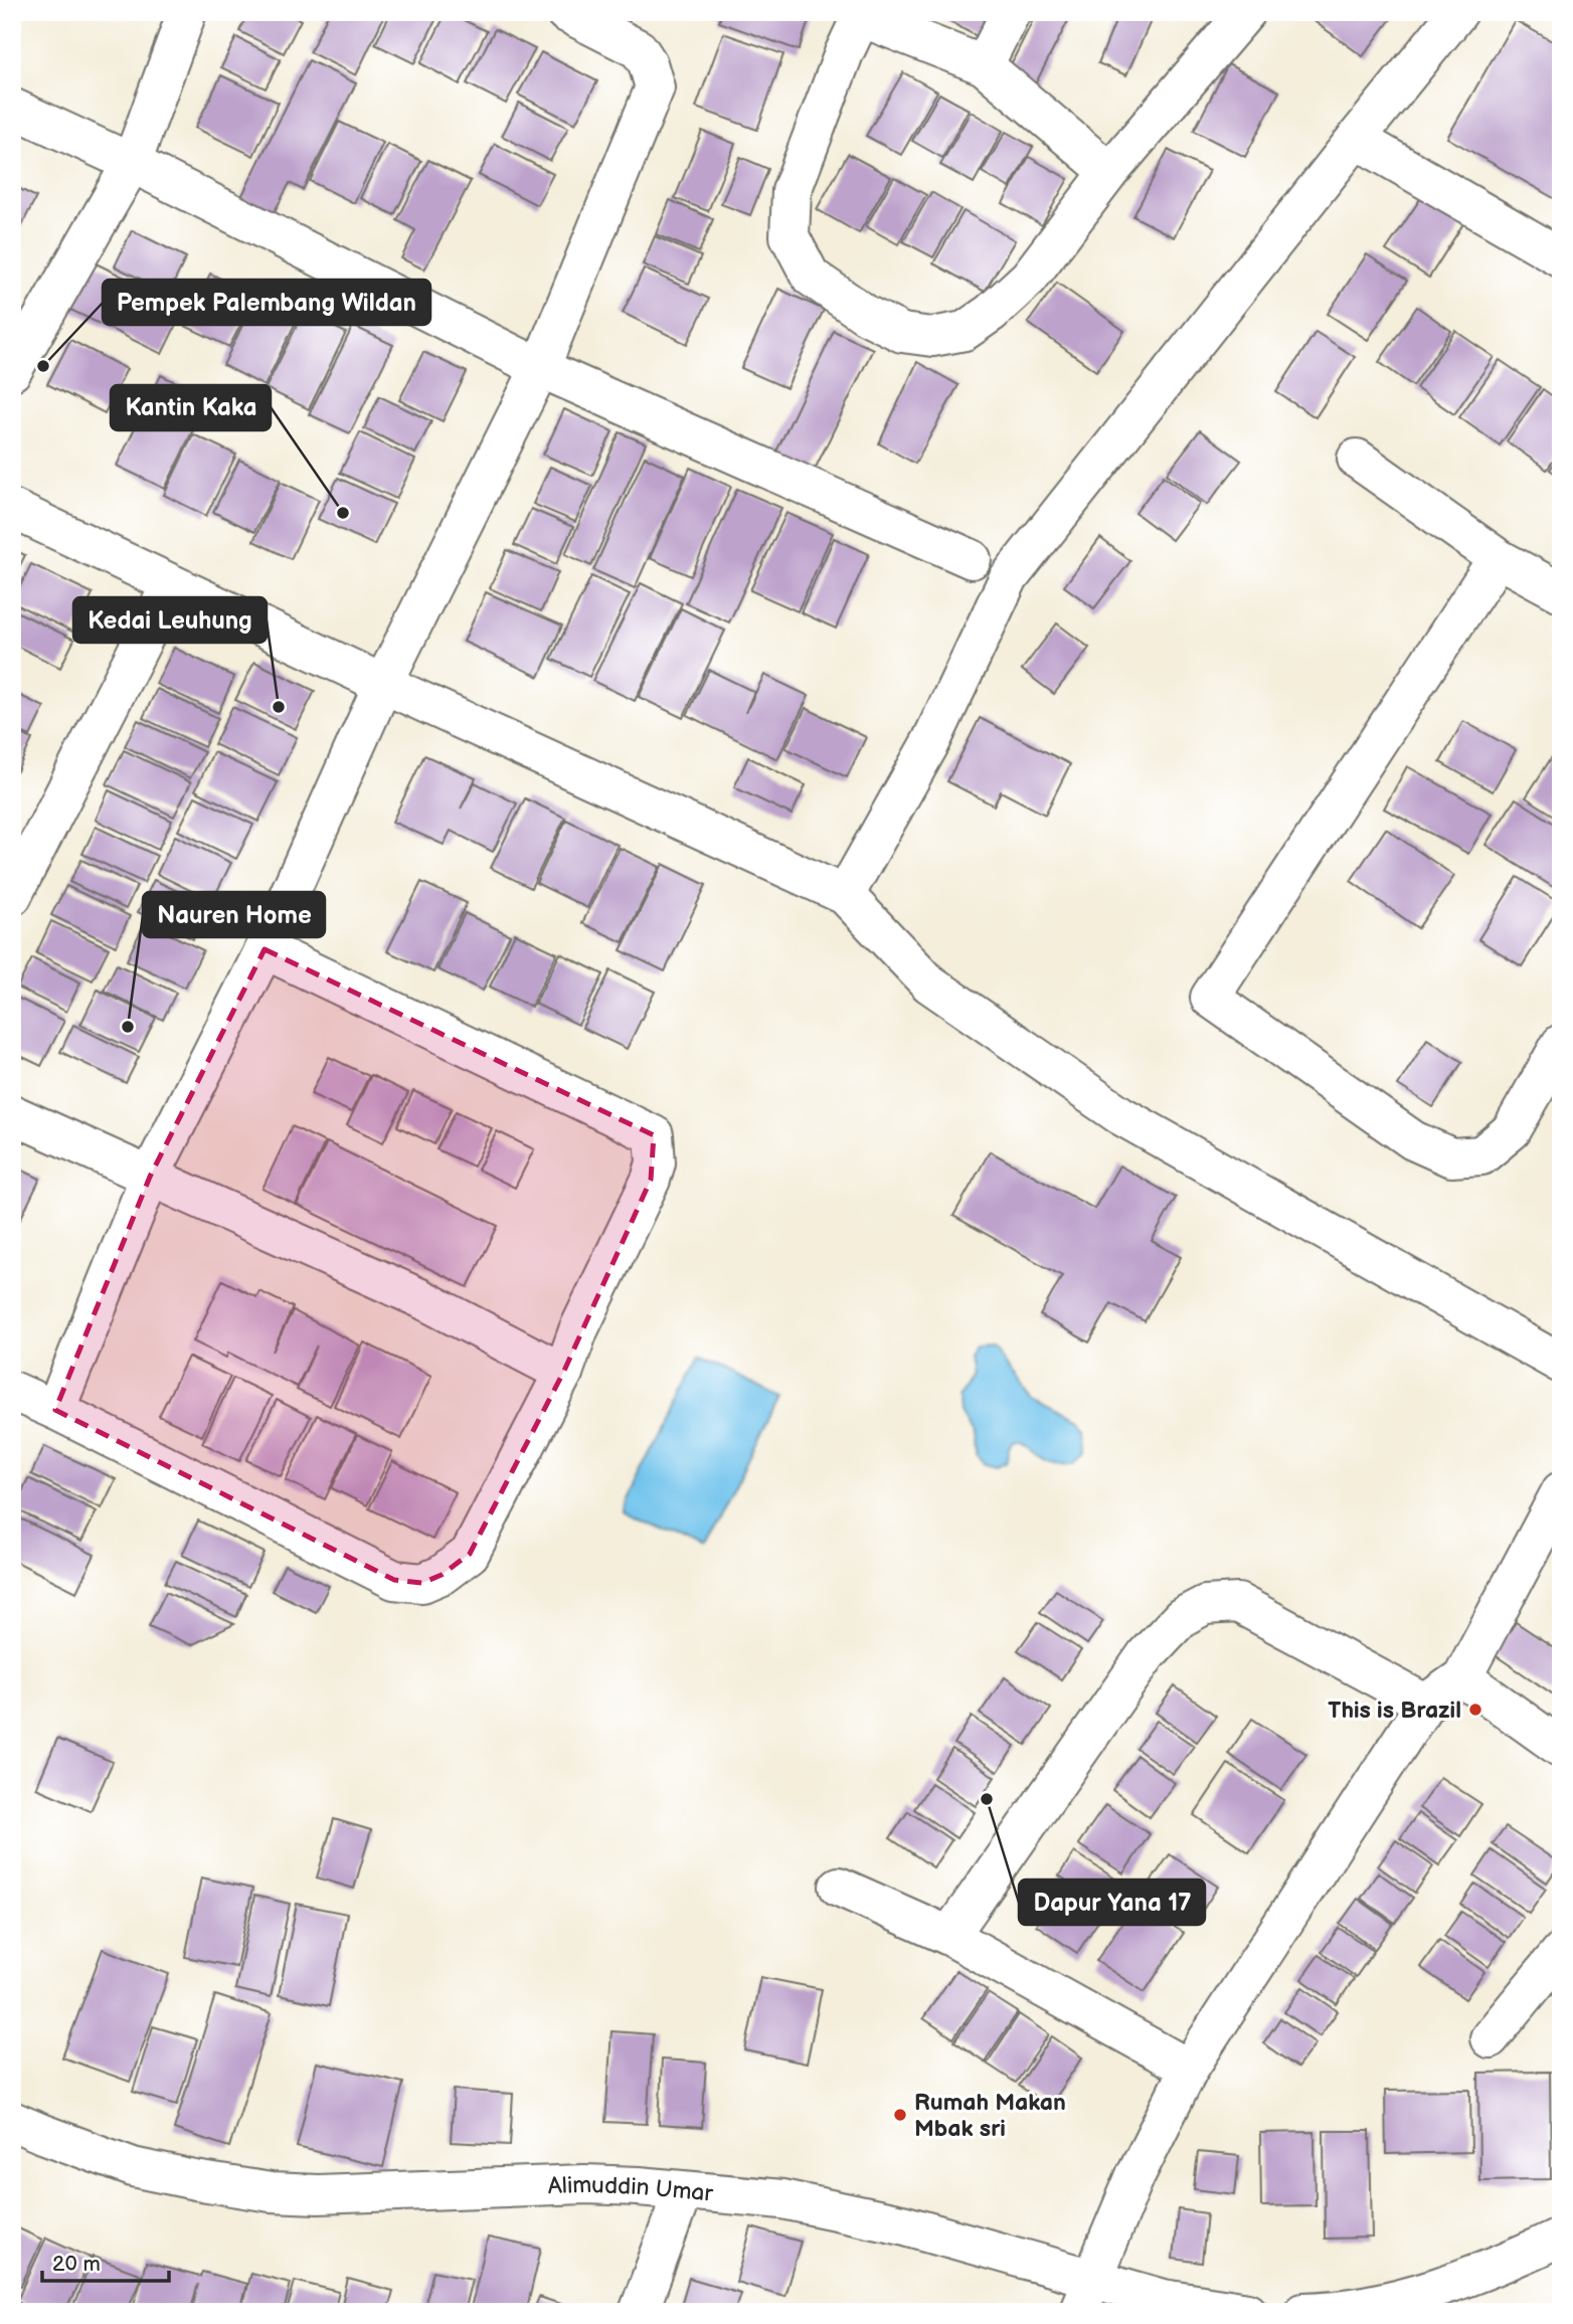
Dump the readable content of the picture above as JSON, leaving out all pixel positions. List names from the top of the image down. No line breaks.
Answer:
{"streets":{"street":["Alimuddin Umar"]},"places":["Pempek Palembang Wildan","Kantin Kaka","Kedai Leuhung","Nauren Home","This is Brazil","Dapur Yana 17","Rumah Makan Mbak sri"],"scale_bar":"20 m"}
